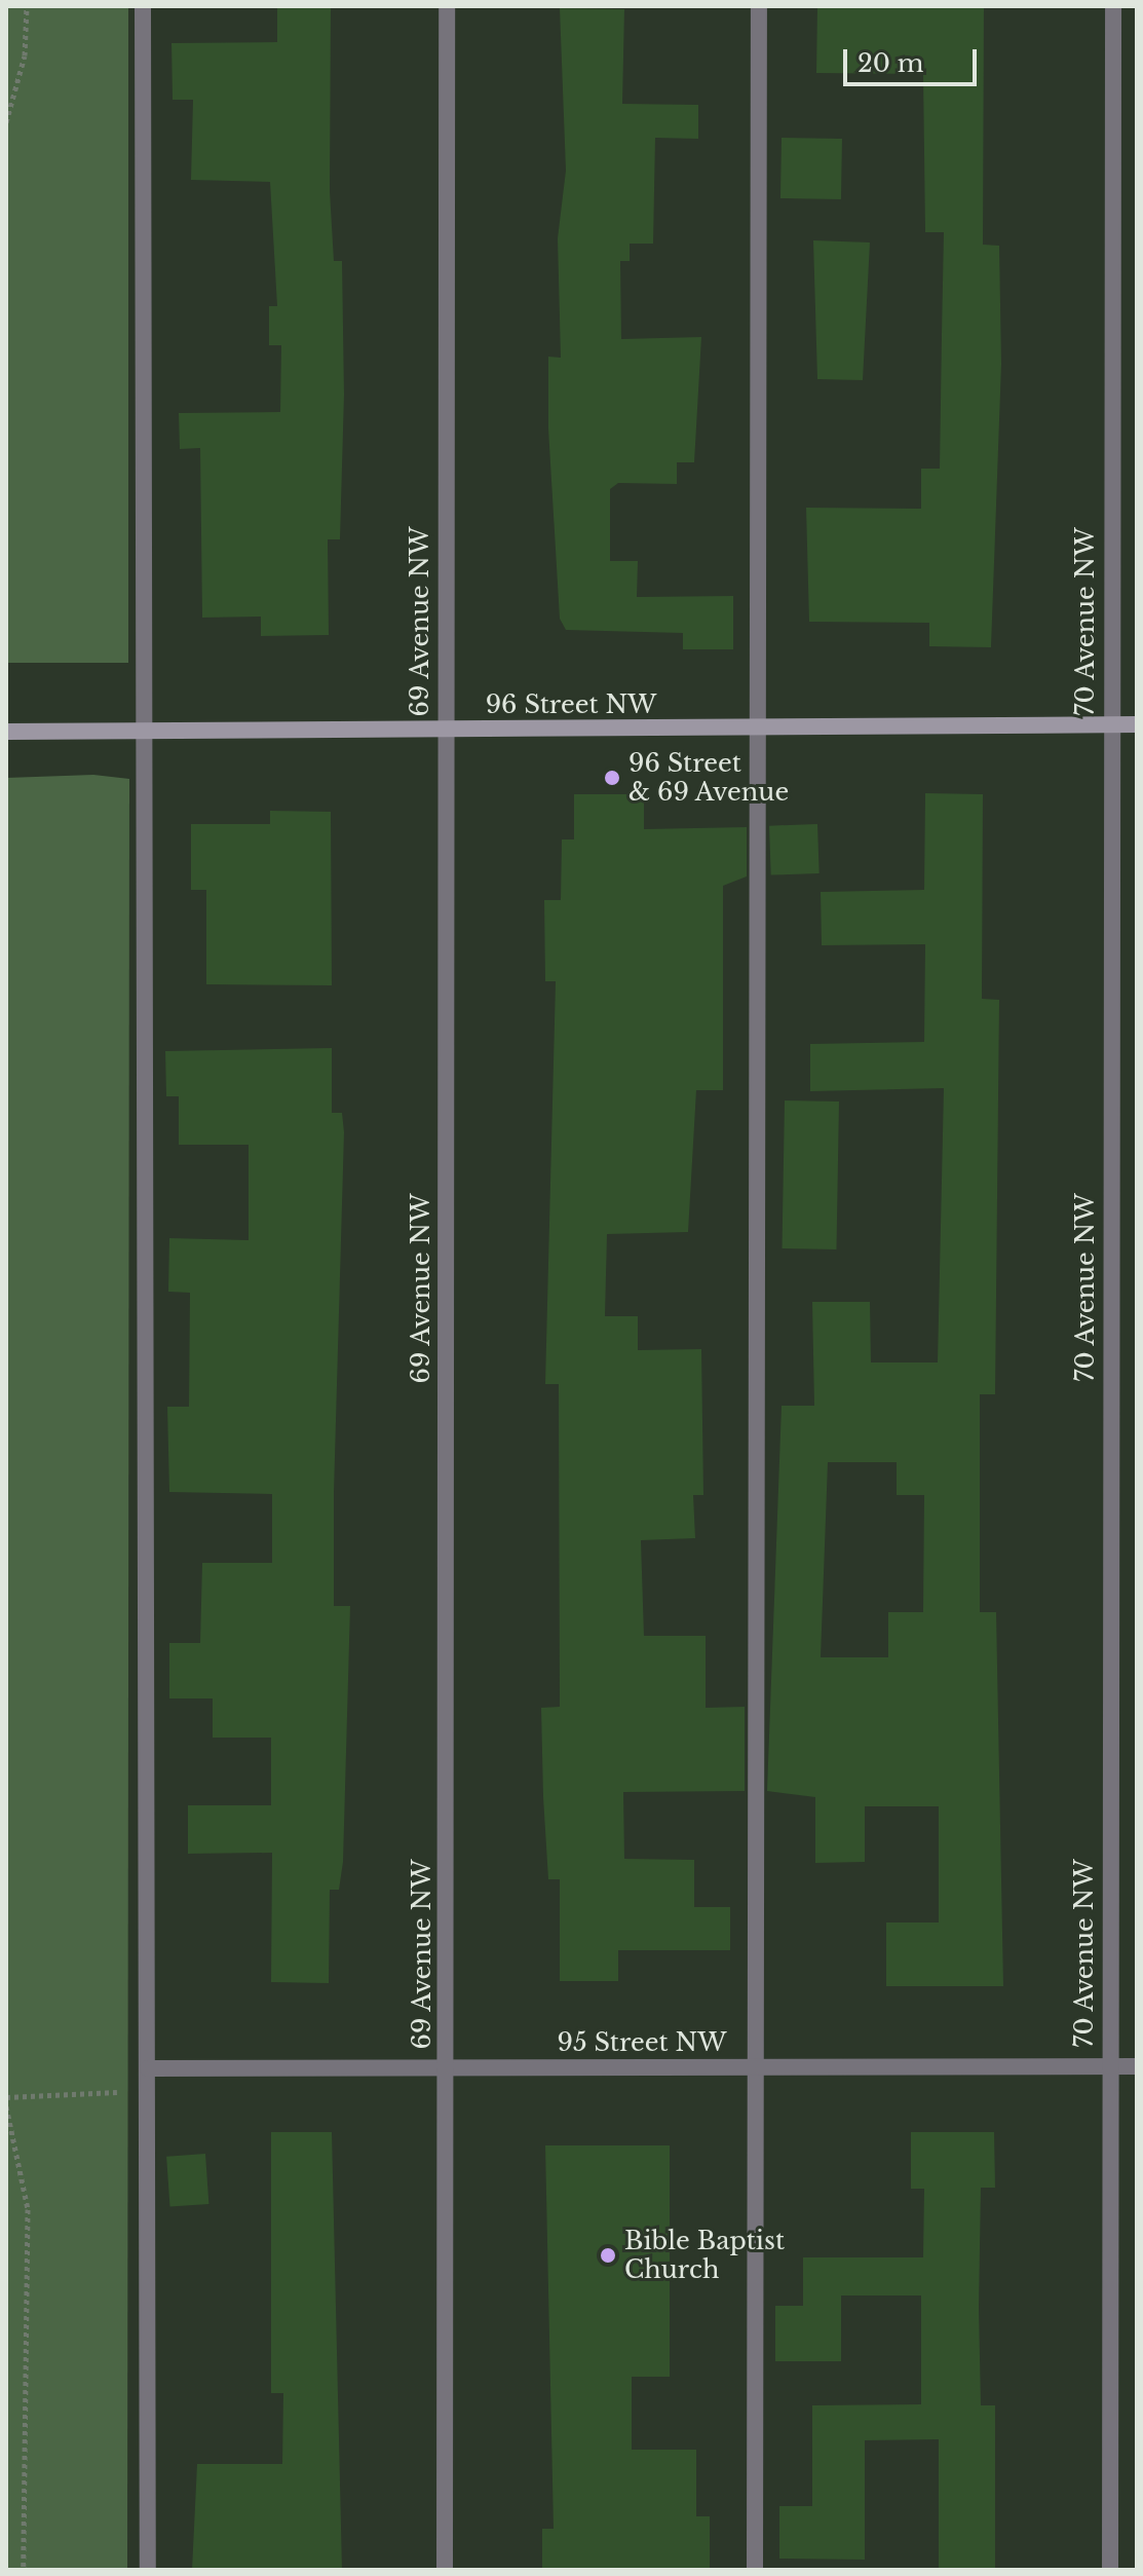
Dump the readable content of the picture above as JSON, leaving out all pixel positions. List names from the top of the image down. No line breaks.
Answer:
{"streets":{"street":["69 Avenue NW","70 Avenue NW","96 Street NW","95 Street NW"]},"crossings":[["69 Avenue NW","96 Street NW"],["69 Avenue NW","95 Street NW"],["70 Avenue NW","96 Street NW"],["70 Avenue NW","95 Street NW"]],"places":["96 Street & 69 Avenue","Bible Baptist Church"],"scale_bar":"20 m"}
